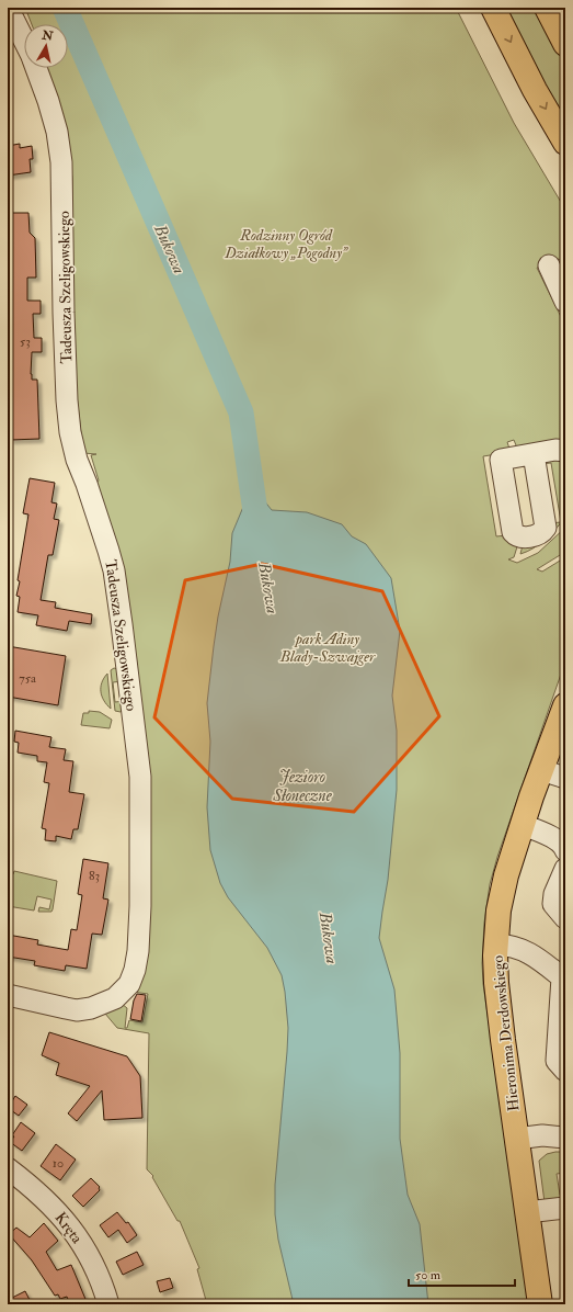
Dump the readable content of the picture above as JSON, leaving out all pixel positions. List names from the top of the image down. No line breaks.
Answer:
{"streets":{"main road":["Hieronima Derdowskiego"],"street":["Tadeusza Szeligowskiego","Kręta"]},"water":["Bukowa","Jezioro Słoneczne"],"parks":["Rodzinny Ogród Działkowy „Pogodny”","park Adiny Blady-Szwajger"],"house_numbers":["53","75a","83","10"],"scale_bar":"50 m","north":"top"}
